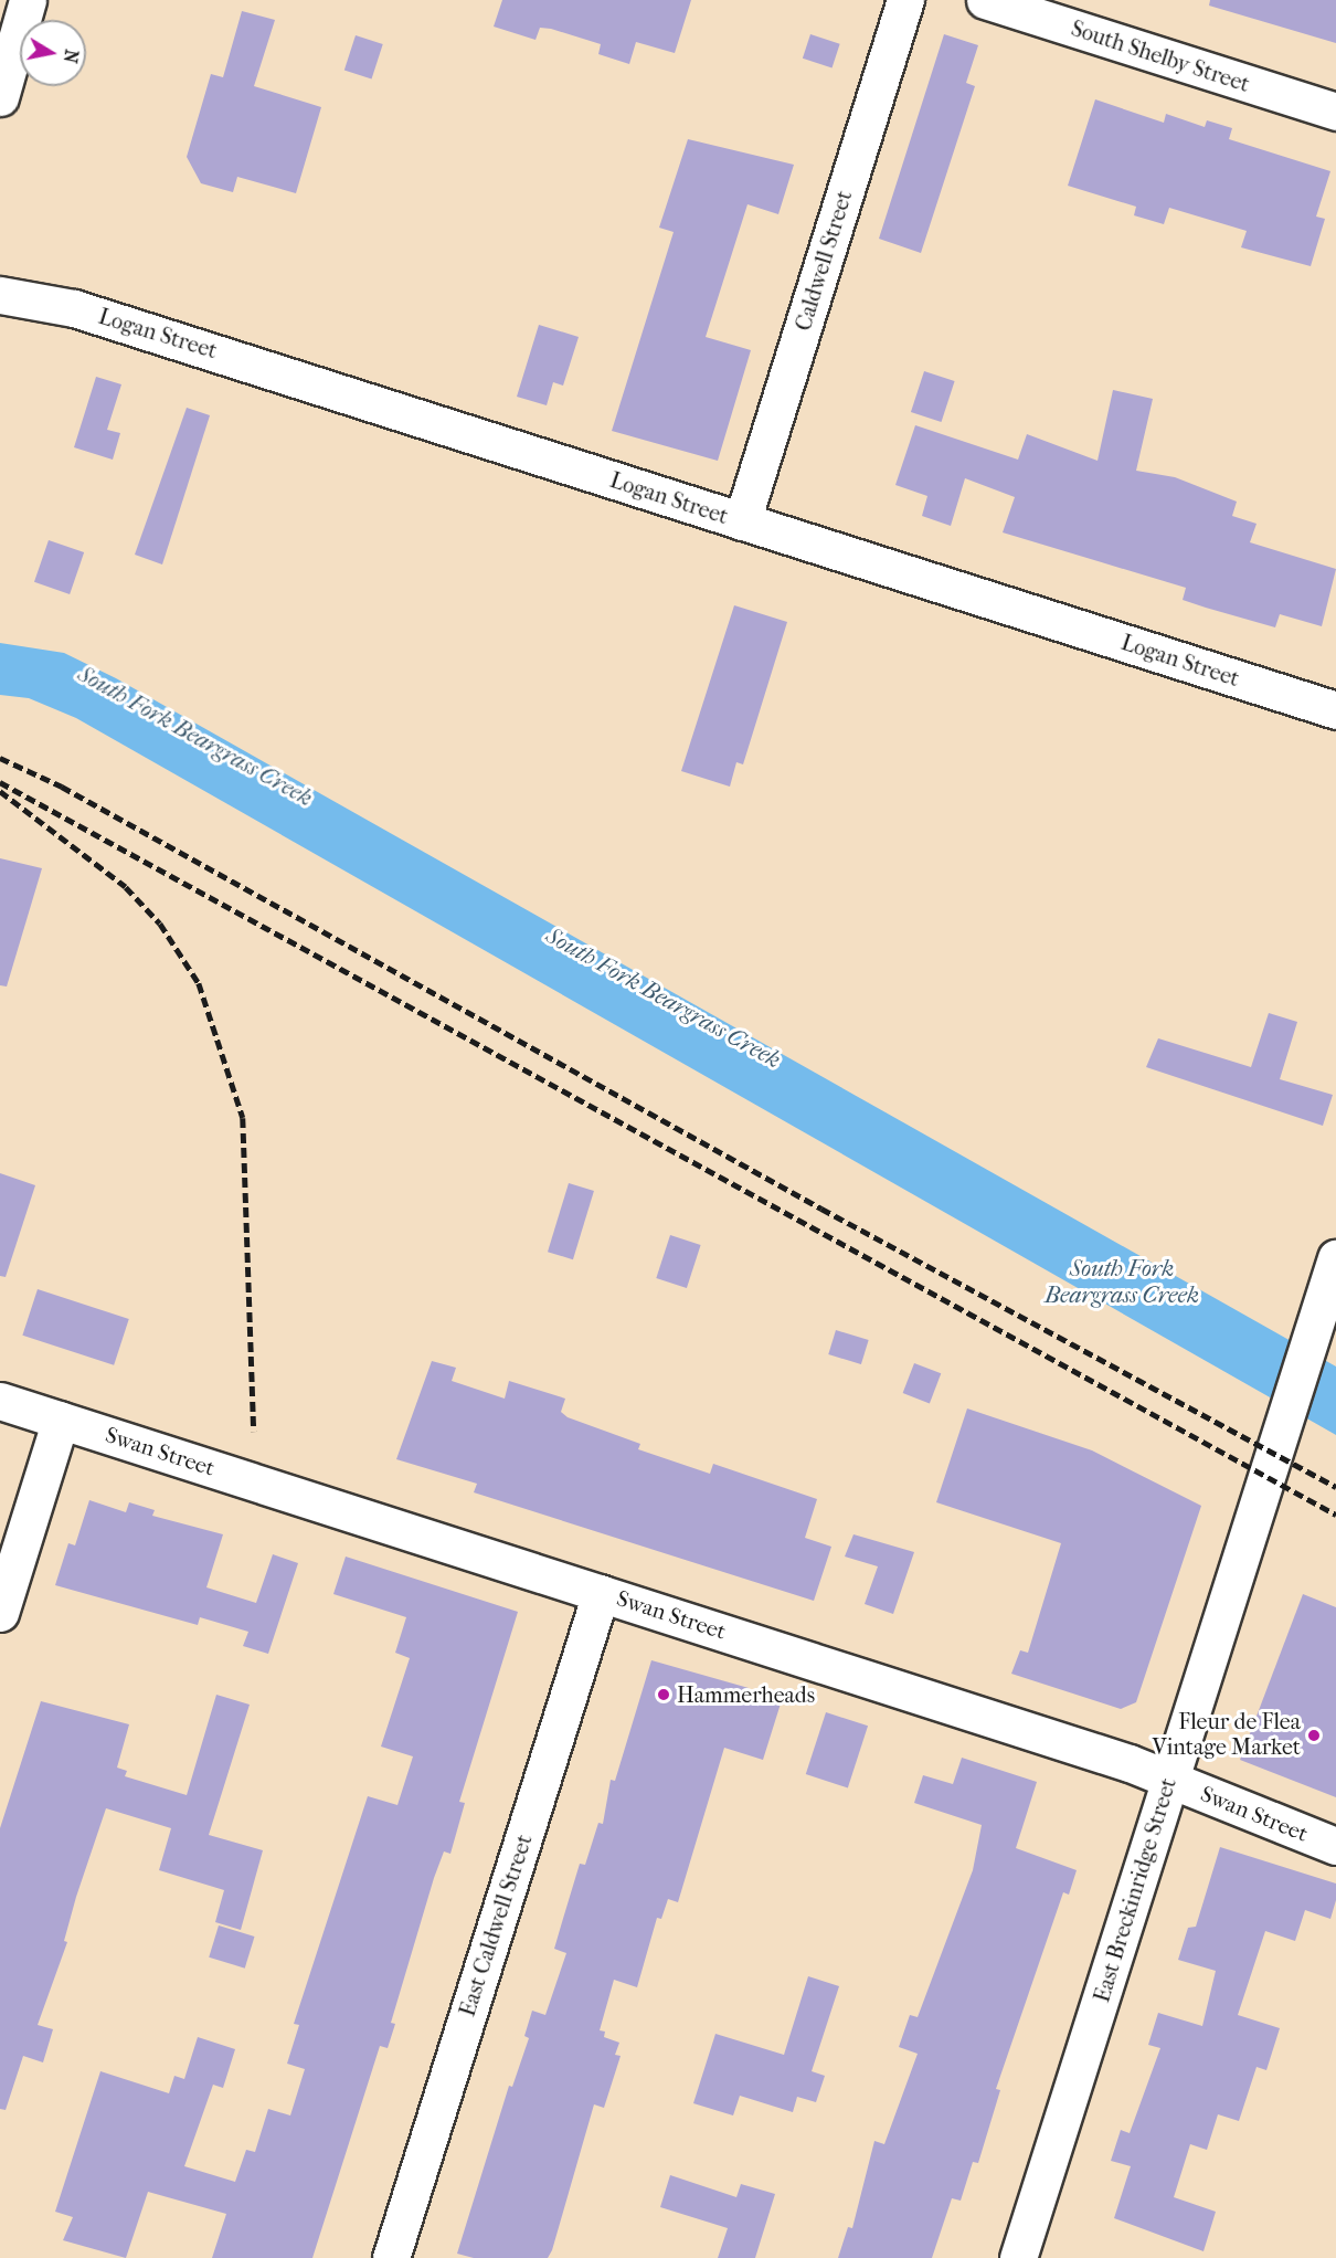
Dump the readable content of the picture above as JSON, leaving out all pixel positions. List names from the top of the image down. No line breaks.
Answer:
{"streets":{"street":["South Shelby Street","Caldwell Street","Logan Street","Swan Street","East Breckinridge Street","East Caldwell Street"]},"crossings":[["Caldwell Street","Logan Street"],["Swan Street","East Breckinridge Street"],["Swan Street","East Caldwell Street"]],"water":["South Fork Beargrass Creek"],"places":["Hammerheads","Fleur de Flea Vintage Market"],"north":"right"}
